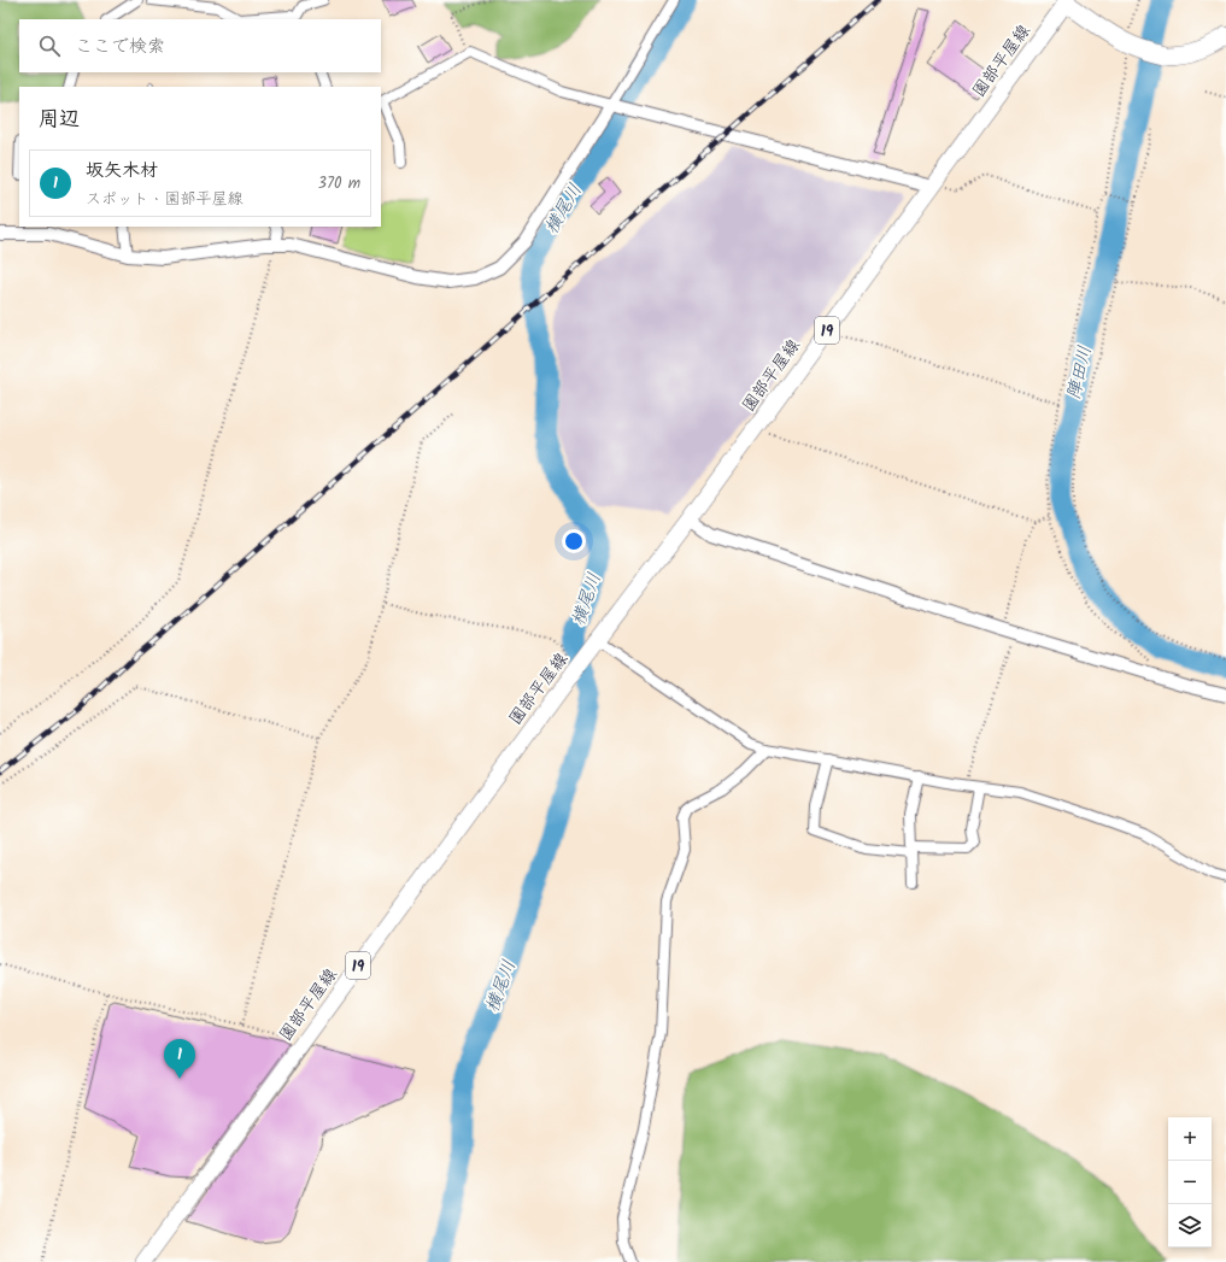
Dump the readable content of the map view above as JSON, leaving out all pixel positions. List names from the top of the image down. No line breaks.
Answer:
{"streets":{"main road":["園部平屋線","19"]},"water":["横尾川","陣田川"],"page":{"search":"ここで検索","heading":"周辺","list":[{"mark":"1","name":"坂矢木材","note":"スポット · 園部平屋線","value":"370 m"}],"pins":"1","map_buttons":["+","−"]}}
